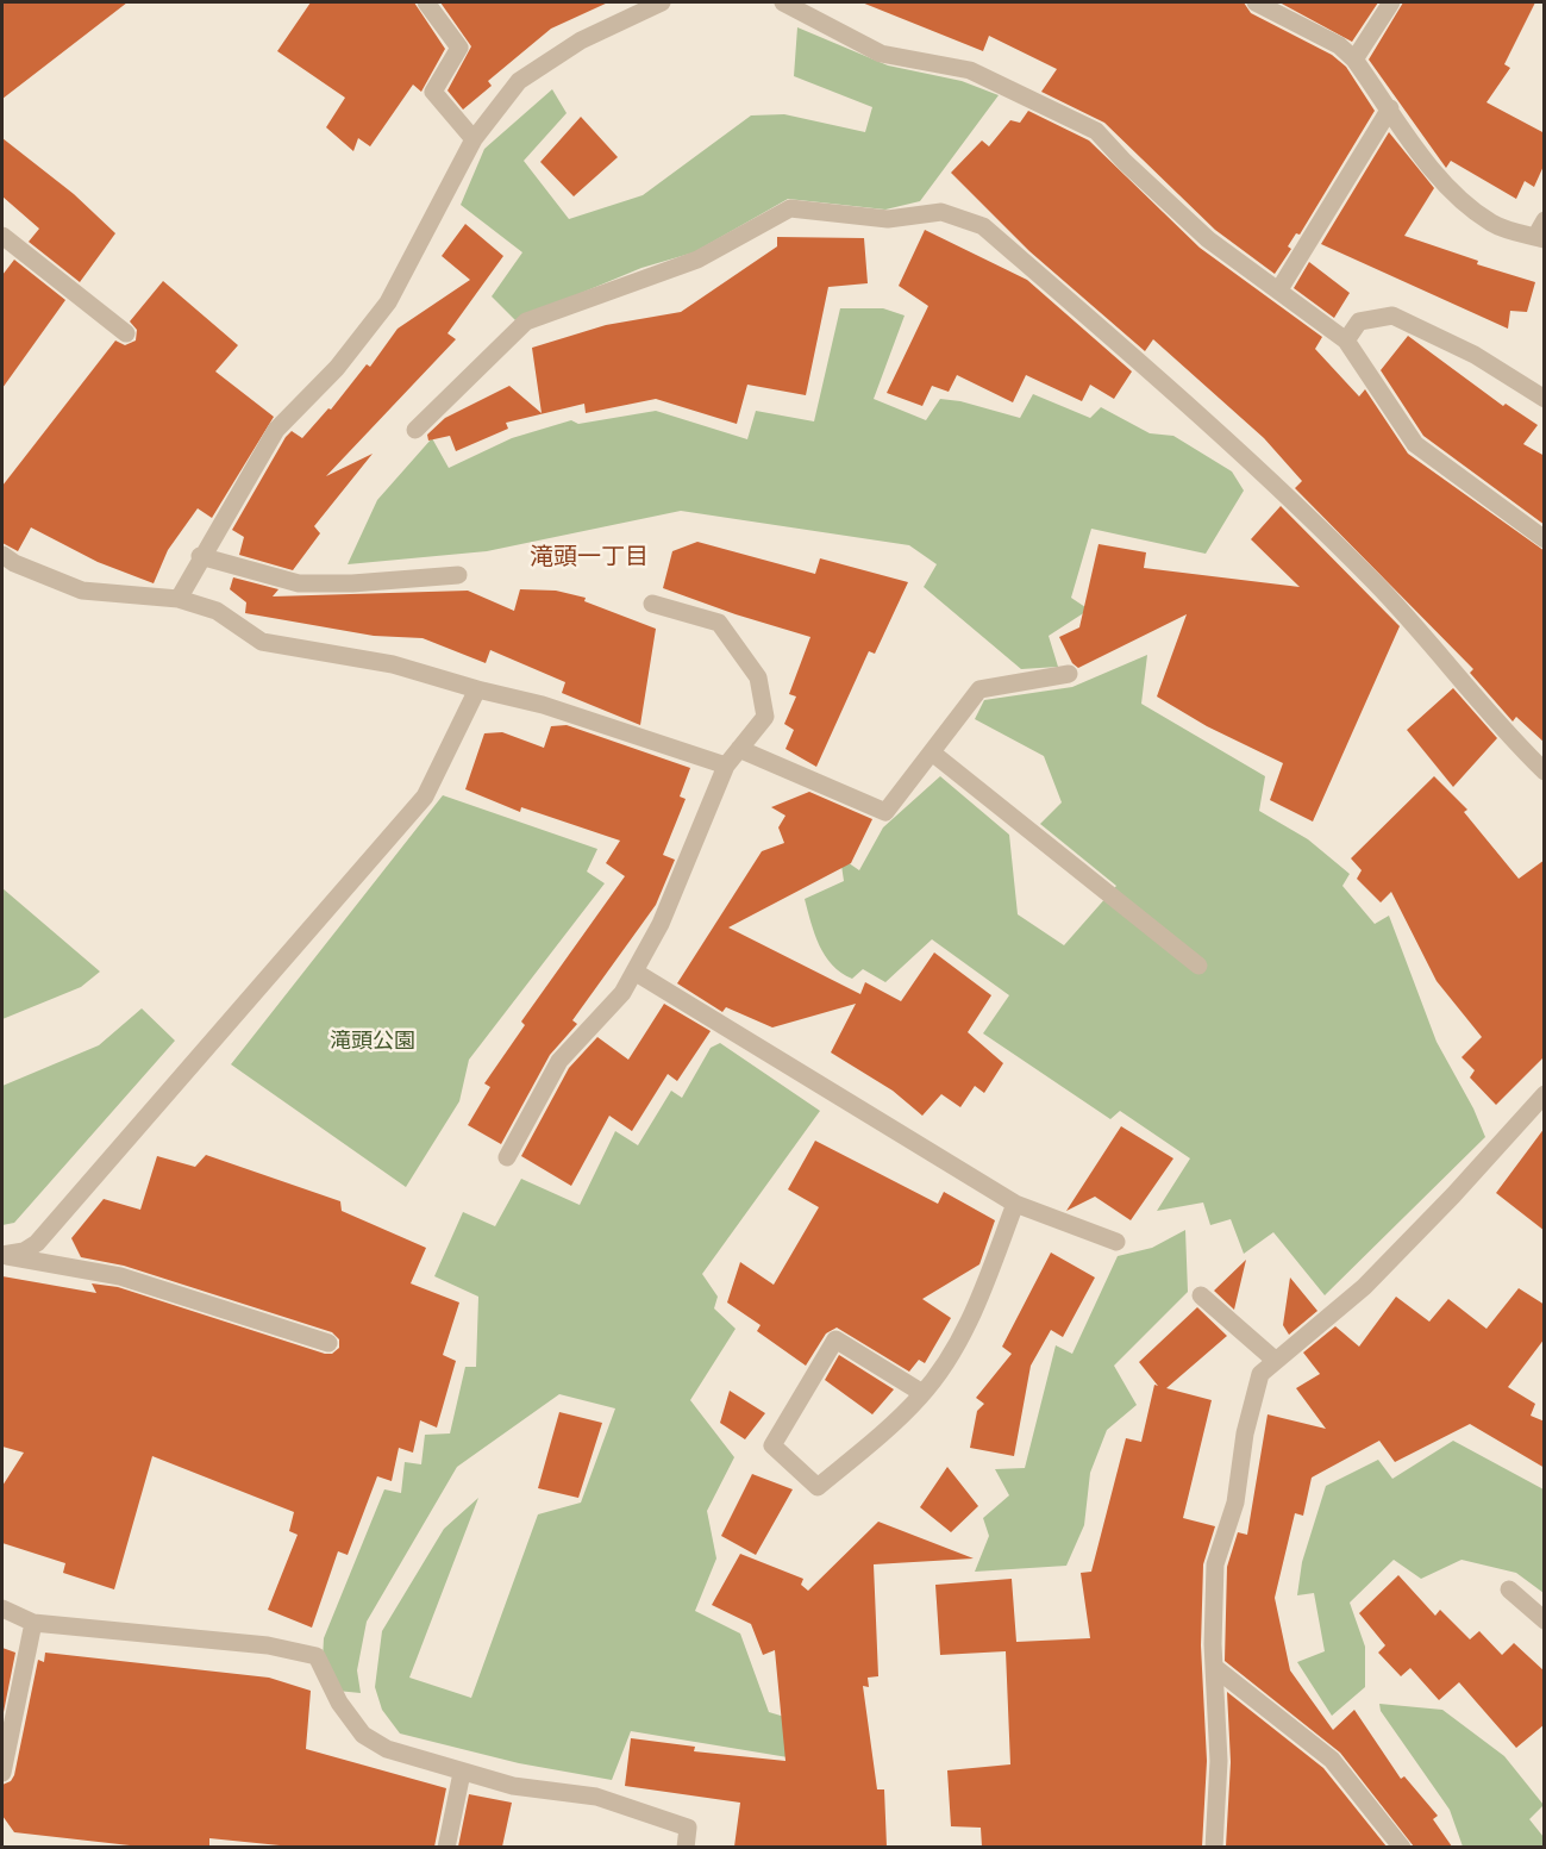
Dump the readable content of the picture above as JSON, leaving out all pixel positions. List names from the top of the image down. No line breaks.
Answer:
{"districts":["滝頭一丁目"],"parks":["滝頭公園"]}
